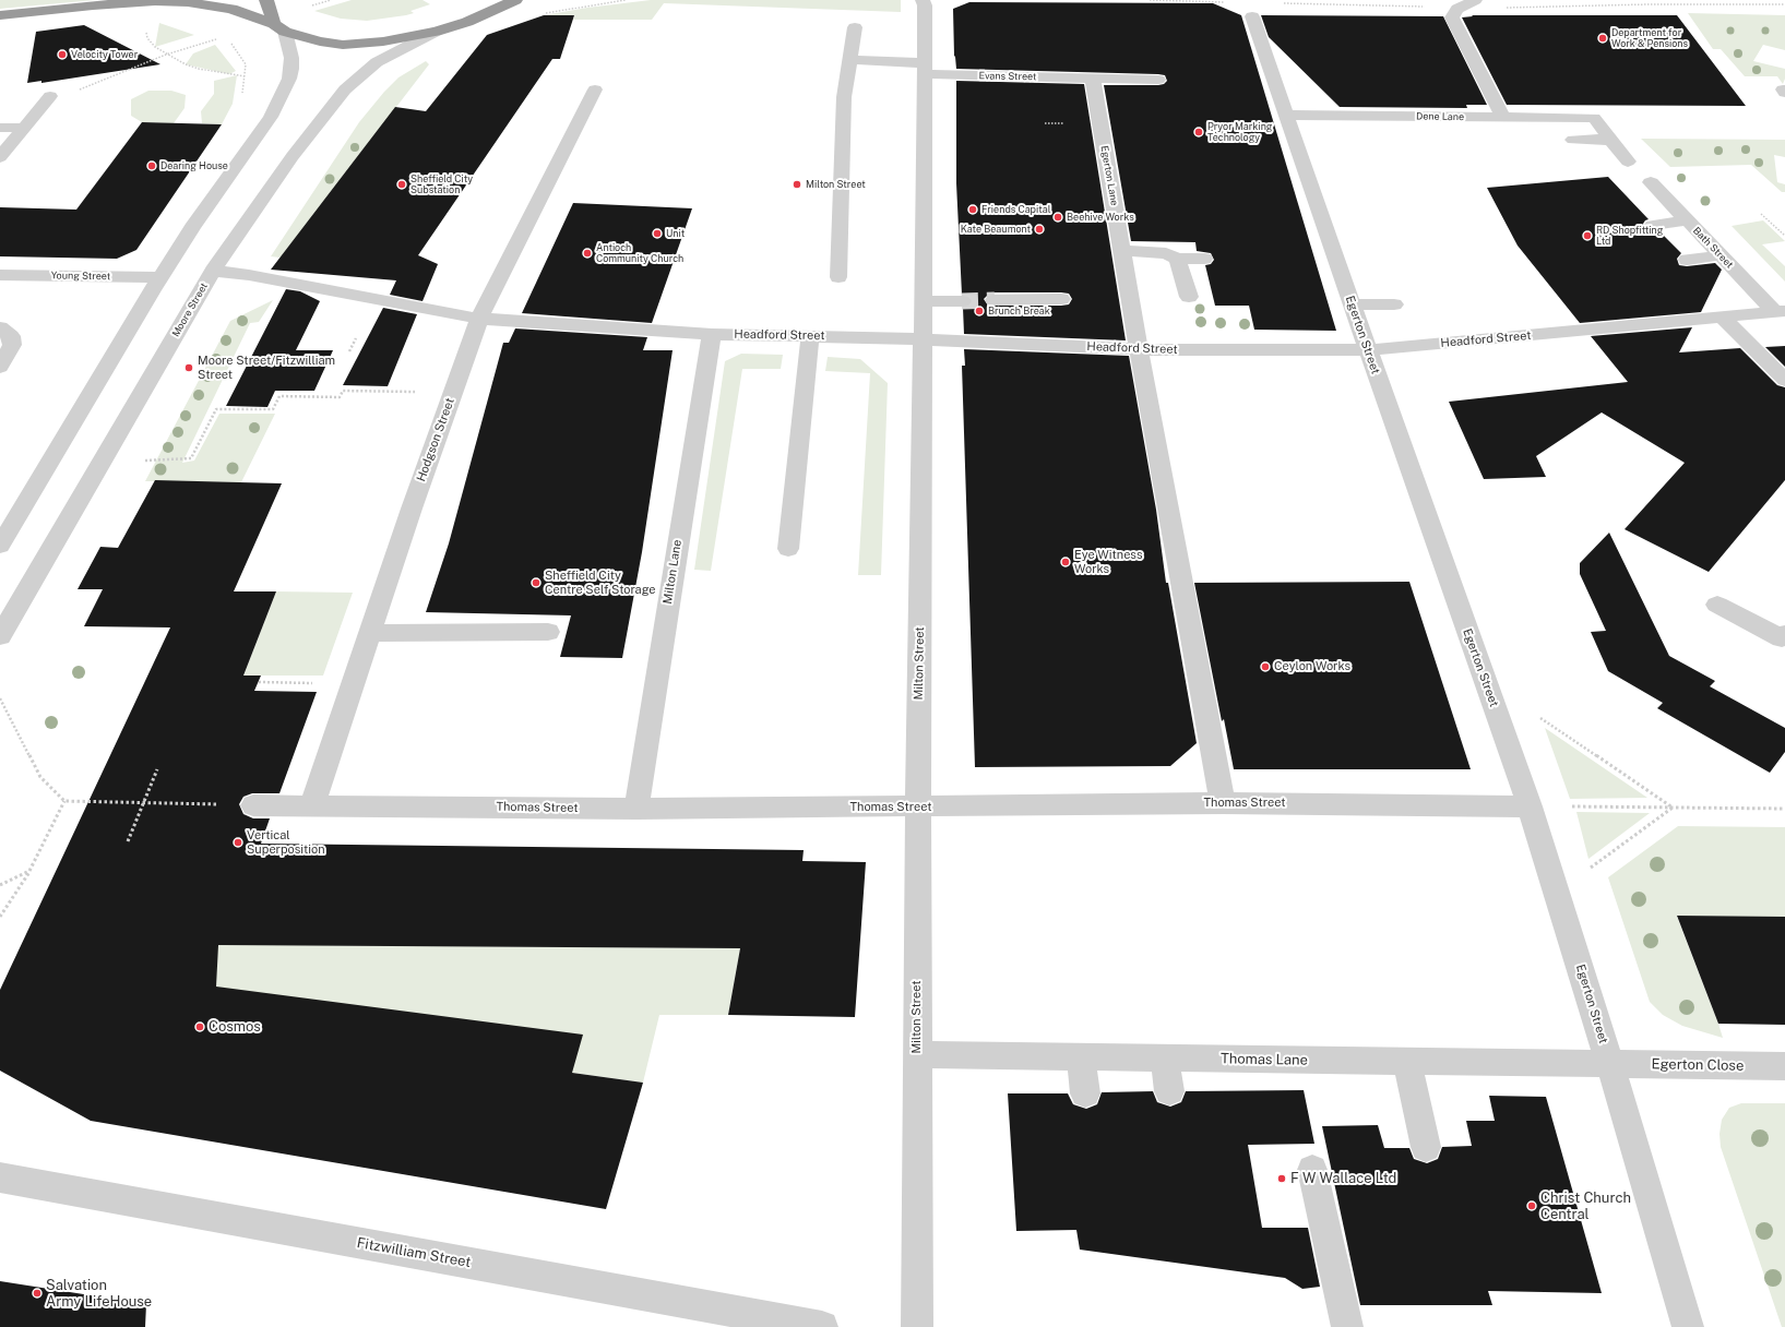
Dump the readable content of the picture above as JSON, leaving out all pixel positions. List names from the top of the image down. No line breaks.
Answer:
{"streets":{"highway":["Moore Street"],"street":["Evans Street","Dene Lane","Egerton Lane","Bath Street","Young Street","Headford Street","Egerton Street","Hodgson Street","Milton Lane","Milton Street","Thomas Street","Thomas Lane","Egerton Close","Fitzwilliam Street"]},"crossings":[["Evans Street","Egerton Lane"],["Evans Street","Milton Street"],["Dene Lane","Egerton Street"],["Egerton Lane","Headford Street"],["Egerton Lane","Thomas Street"],["Bath Street","Headford Street"],["Moore Street","Headford Street"],["Headford Street","Egerton Street"],["Headford Street","Hodgson Street"],["Headford Street","Milton Lane"],["Headford Street","Milton Street"],["Egerton Street","Thomas Street"],["Egerton Street","Thomas Lane"],["Egerton Street","Egerton Close"],["Hodgson Street","Thomas Street"],["Milton Lane","Thomas Street"],["Milton Street","Thomas Street"],["Milton Street","Thomas Lane"],["Thomas Lane","Egerton Close"]],"places":["Department for Work & Pensions","Velocity Tower","Pryor Marking Technology","Dearing House","Sheffield City Substation","Milton Street","Friends Capital","Beehive Works","Kate Beaumont","Unit","RD Shopfitting Ltd","Antioch Community Church","Brunch Break","Moore Street/Fitzwilliam Street","Eye Witness Works","Sheffield City Centre Self Storage","Ceylon Works","Vertical Superposition","Cosmos","F W Wallace Ltd","Christ Church Central","Salvation Army LifeHouse"]}
